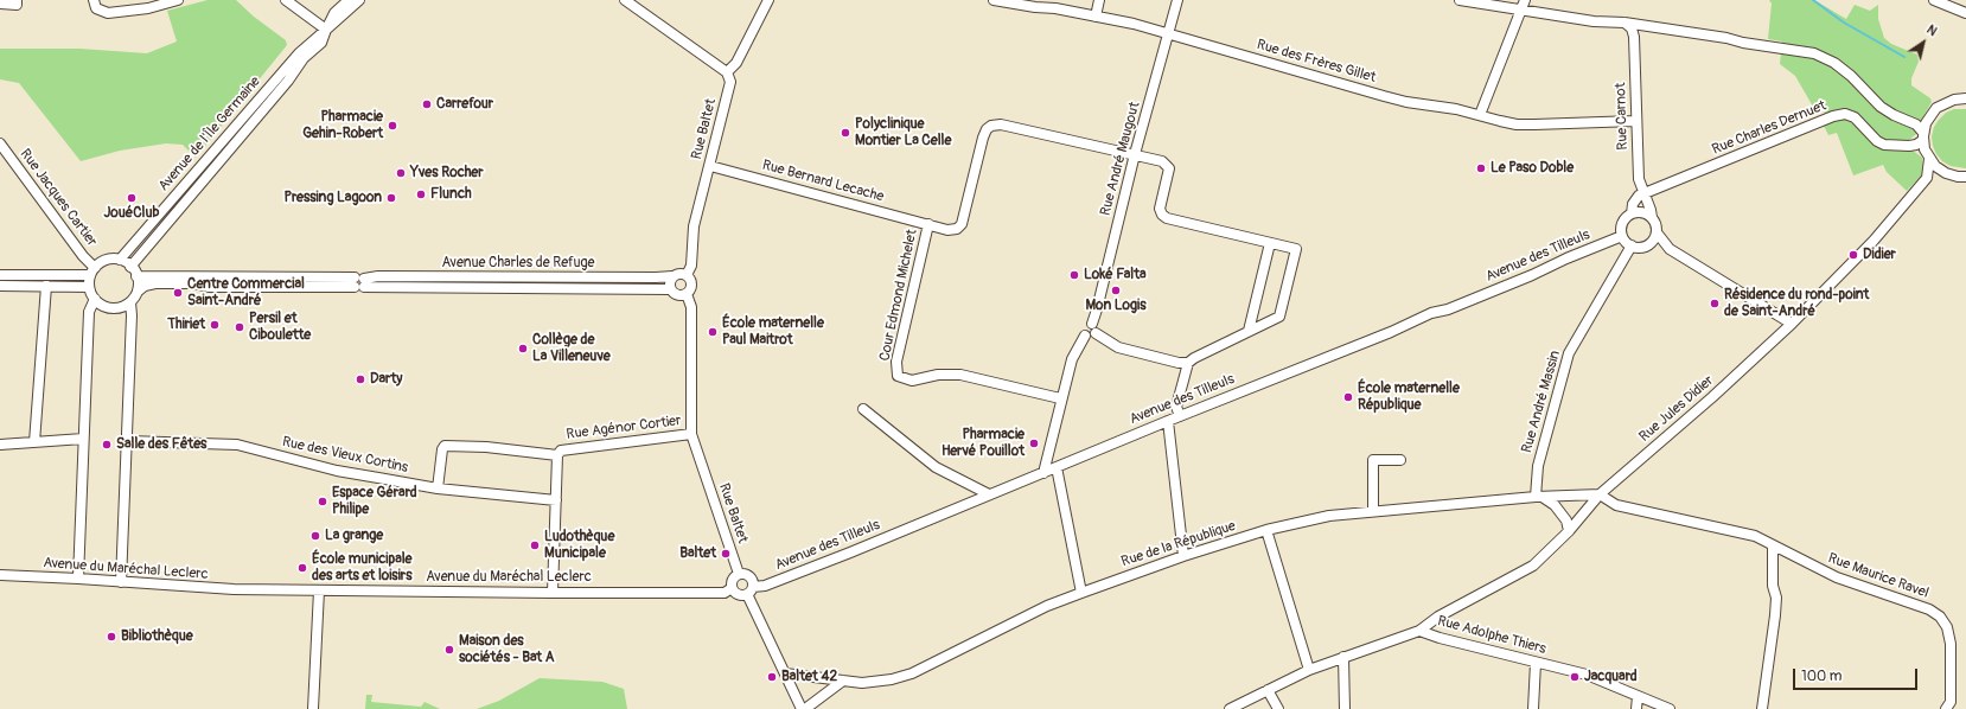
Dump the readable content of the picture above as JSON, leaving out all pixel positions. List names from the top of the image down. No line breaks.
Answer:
{"streets":{"street":["Rue des Frères Gillet","Rue Carnot","Rue Charles Dernuet","Rue Baltet","Avenue de l'Île Germaine","Rue André Maugout","Rue Bernard Lecache","Rue Jacques Cartier","Avenue des Tilleuls","Avenue Charles de Refuge","Cour Edmond Michelet","Rue André Massin","Rue Jules Didier","Rue Agénor Cortier","Rue des Vieux Cortins","Rue de la République","Avenue du Maréchal Leclerc","Rue Maurice Ravel","Rue Adolphe Thiers"]},"crossings":[["Rue des Frères Gillet","Rue Carnot"],["Rue des Frères Gillet","Rue André Maugout"],["Rue Carnot","Rue Charles Dernuet"],["Rue Carnot","Avenue des Tilleuls"],["Rue Carnot","Rue André Massin"],["Rue Baltet","Rue Bernard Lecache"],["Rue Baltet","Avenue Charles de Refuge"],["Rue Baltet","Rue Agénor Cortier"],["Avenue de l'Île Germaine","Rue Jacques Cartier"],["Avenue de l'Île Germaine","Avenue Charles de Refuge"],["Rue André Maugout","Rue Bernard Lecache"],["Rue André Maugout","Cour Edmond Michelet"],["Rue Bernard Lecache","Cour Edmond Michelet"],["Rue Jacques Cartier","Avenue Charles de Refuge"],["Avenue des Tilleuls","Rue André Massin"],["Rue André Massin","Rue de la République"],["Rue Jules Didier","Rue de la République"],["Rue Jules Didier","Rue Maurice Ravel"],["Rue Jules Didier","Rue Adolphe Thiers"],["Rue Agénor Cortier","Rue des Vieux Cortins"],["Rue Agénor Cortier","Avenue du Maréchal Leclerc"],["Rue de la République","Rue Maurice Ravel"]],"places":["Carrefour","Pharmacie Gehin-Robert","Polyclinique Montier La Celle","Le Paso Doble","Yves Rocher","Flunch","JouéClub","Pressing Lagoon","Didier","Loké Falta","Mon Logis","Centre Commercial Saint-André","Résidence du rond-point de Saint-André","Thiriet","Persil et Ciboulette","École maternelle Paul Maitrot","Collège de La Villeneuve","Darty","École maternelle République","Pharmacie Hervé Pouillot","Salle des Fêtes","Espace Gérard Philipe","La grange","Ludothèque Municipale","Baltet","École municipale des arts et loisirs","Bibliothèque","Maison des sociétés - Bat A","Baltet 42","Jacquard"],"scale_bar":"100 m","north":"top right"}
